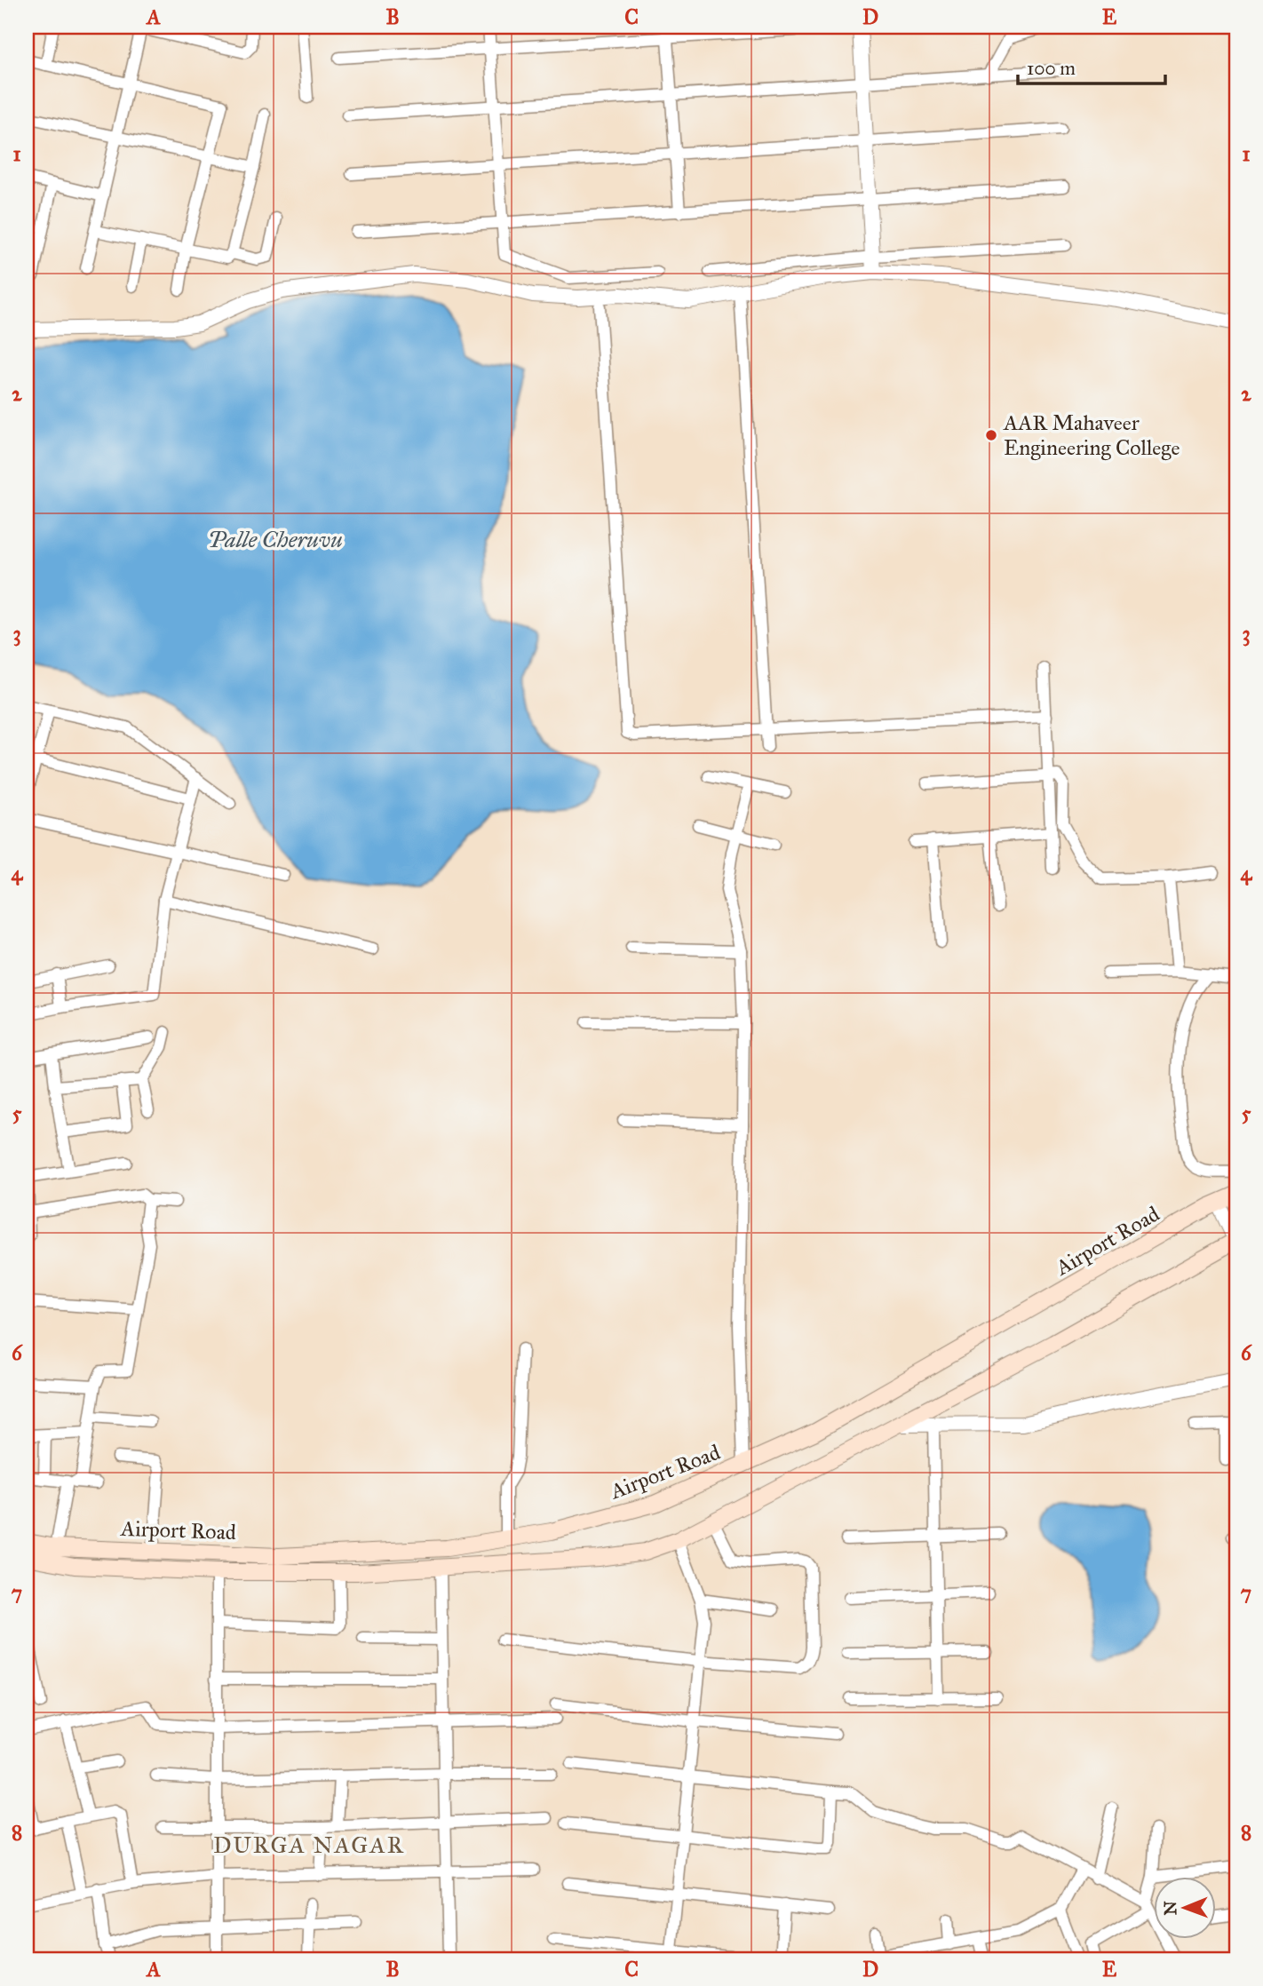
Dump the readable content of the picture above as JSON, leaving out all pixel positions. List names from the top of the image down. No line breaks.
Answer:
{"streets":{"main road":["Airport Road"]},"districts":["DURGA NAGAR"],"water":["Palle Cheruvu"],"places":["AAR Mahaveer Engineering College"],"scale_bar":"100 m","north":"left","grid":{"columns":["A","B","C","D","E"],"rows":["1","2","3","4","5","6","7","8"]}}
